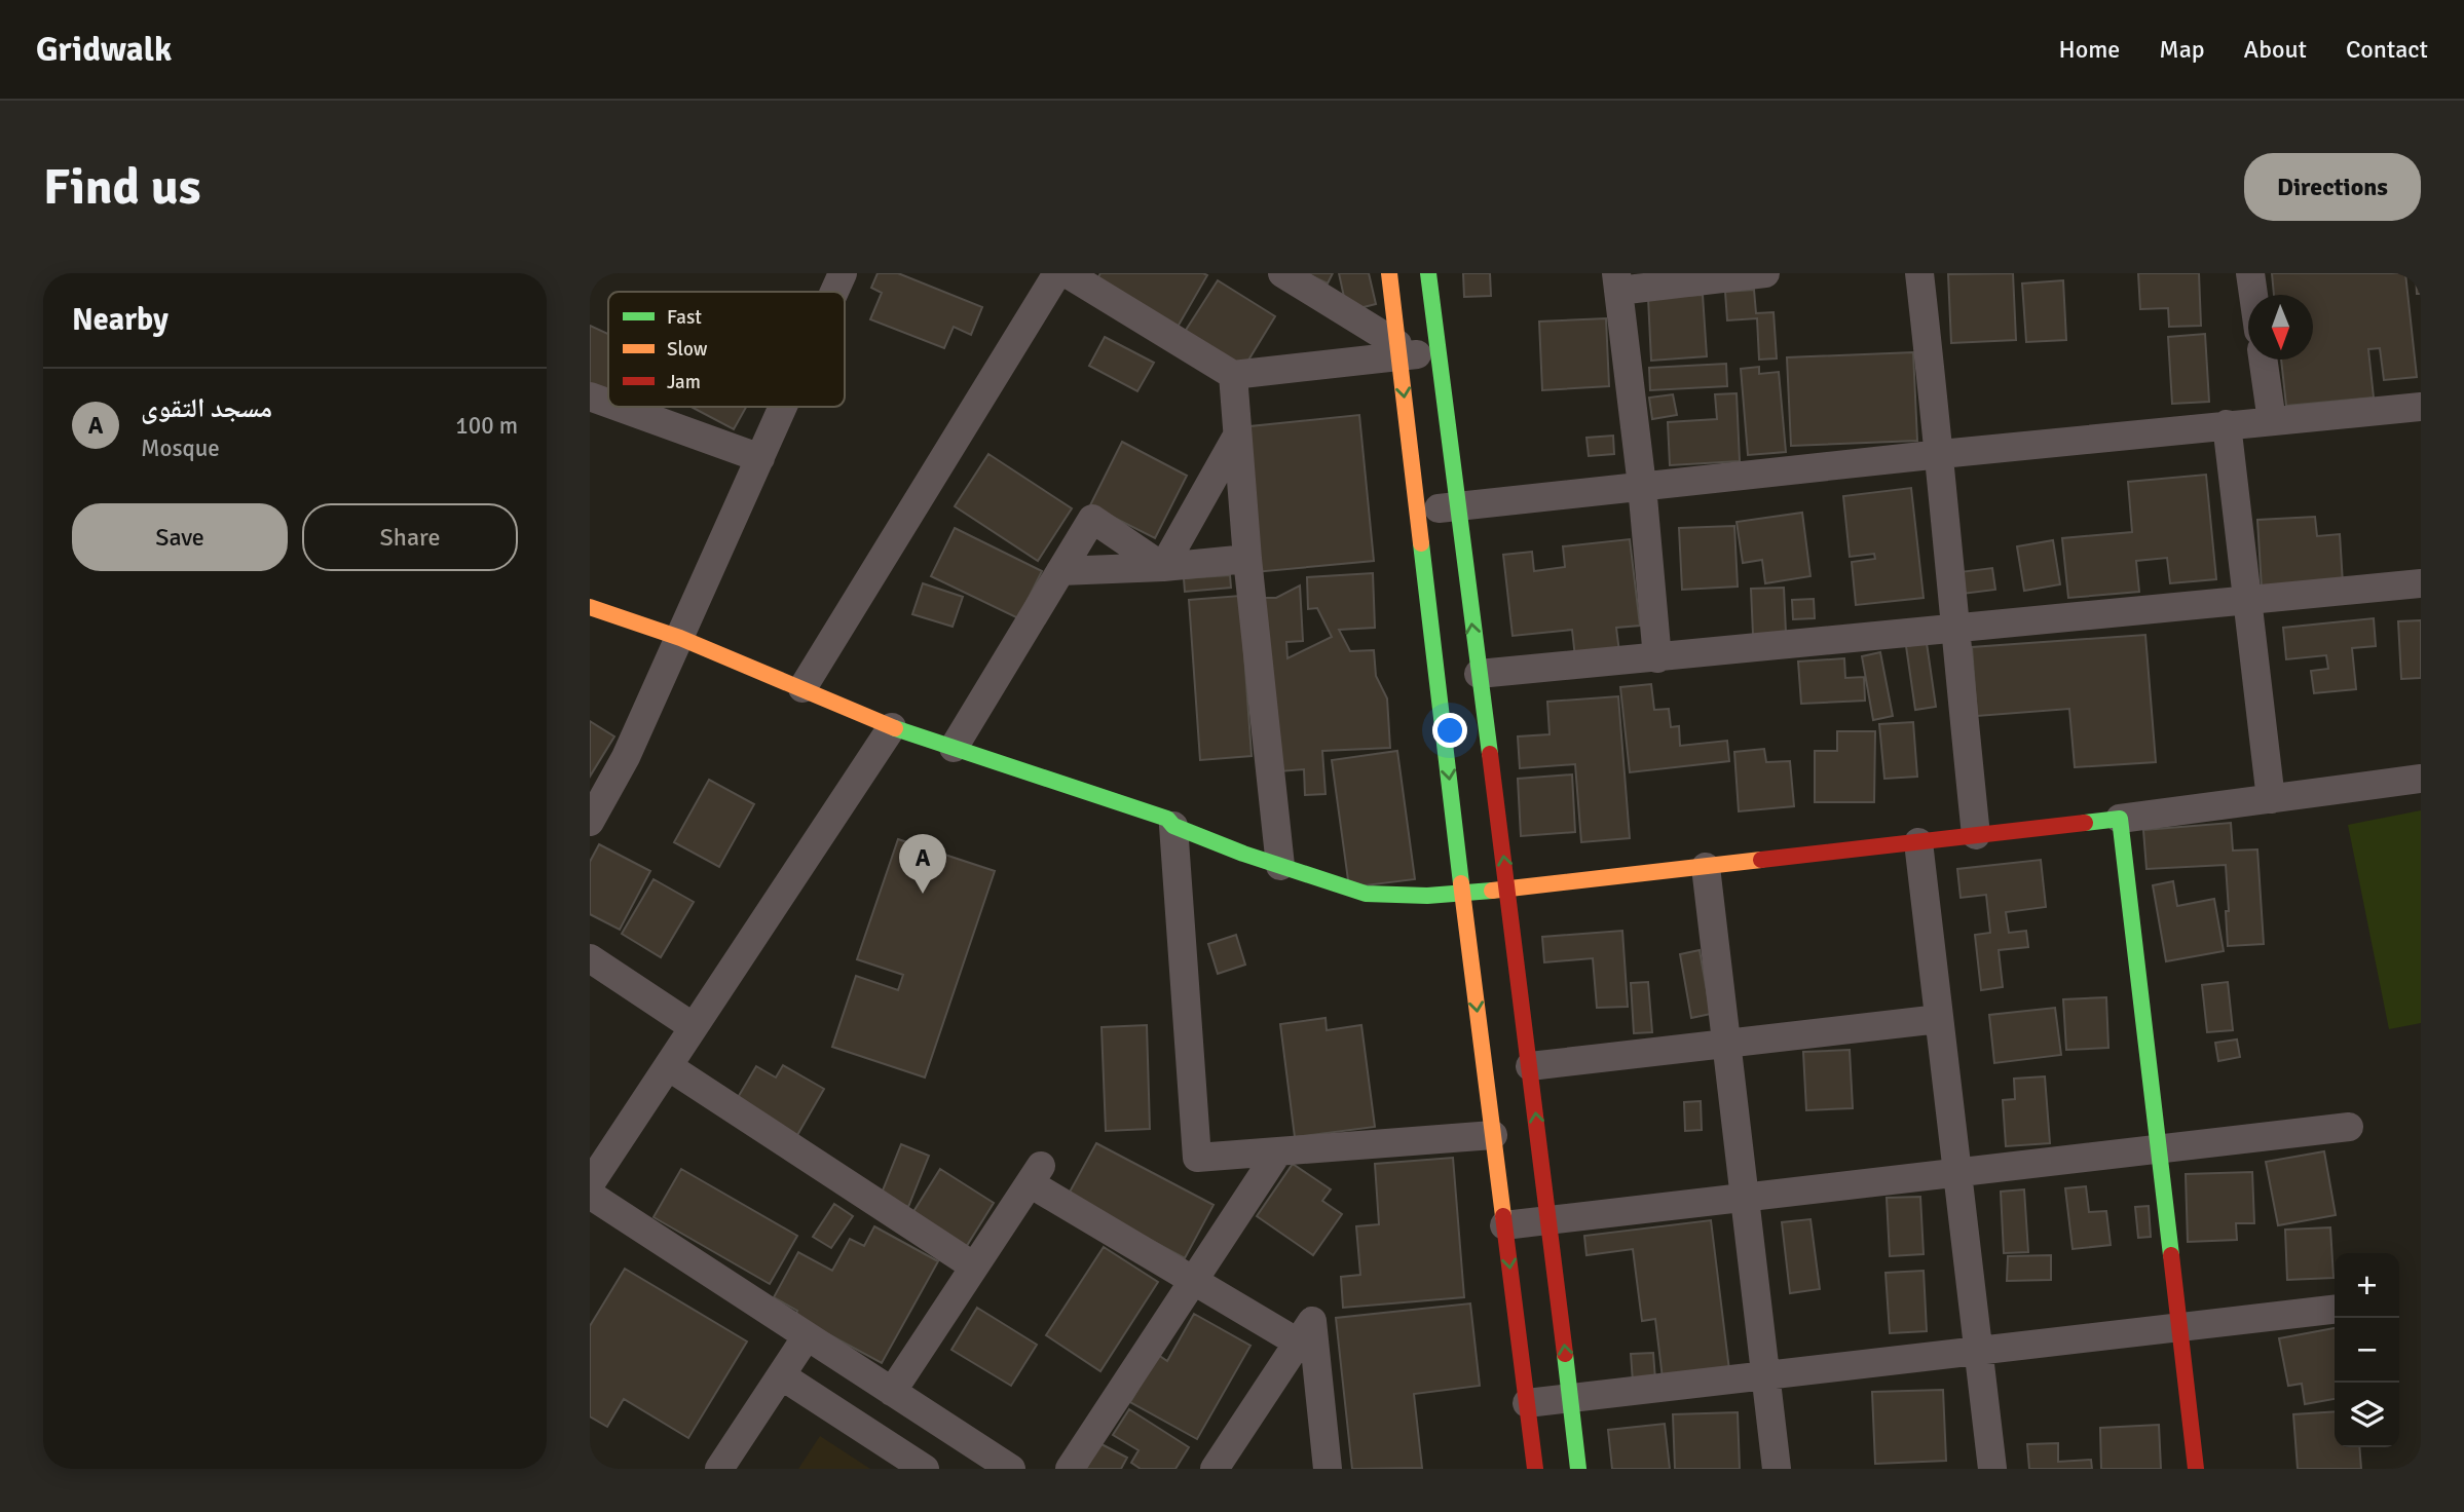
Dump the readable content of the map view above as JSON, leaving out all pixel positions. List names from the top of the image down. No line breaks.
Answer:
{"legend":["Fast","Slow","Jam"],"north":"bottom","page":{"header":"Gridwalk","nav":["Home","Map","About","Contact"],"buttons":["Directions",["Save","Share"]],"title":"Find us","heading":"Nearby","list":[{"mark":"A","name":"مسجد التقوى","note":"Mosque","value":"100 m"}],"pins":"A","map_buttons":["+","−"]}}
